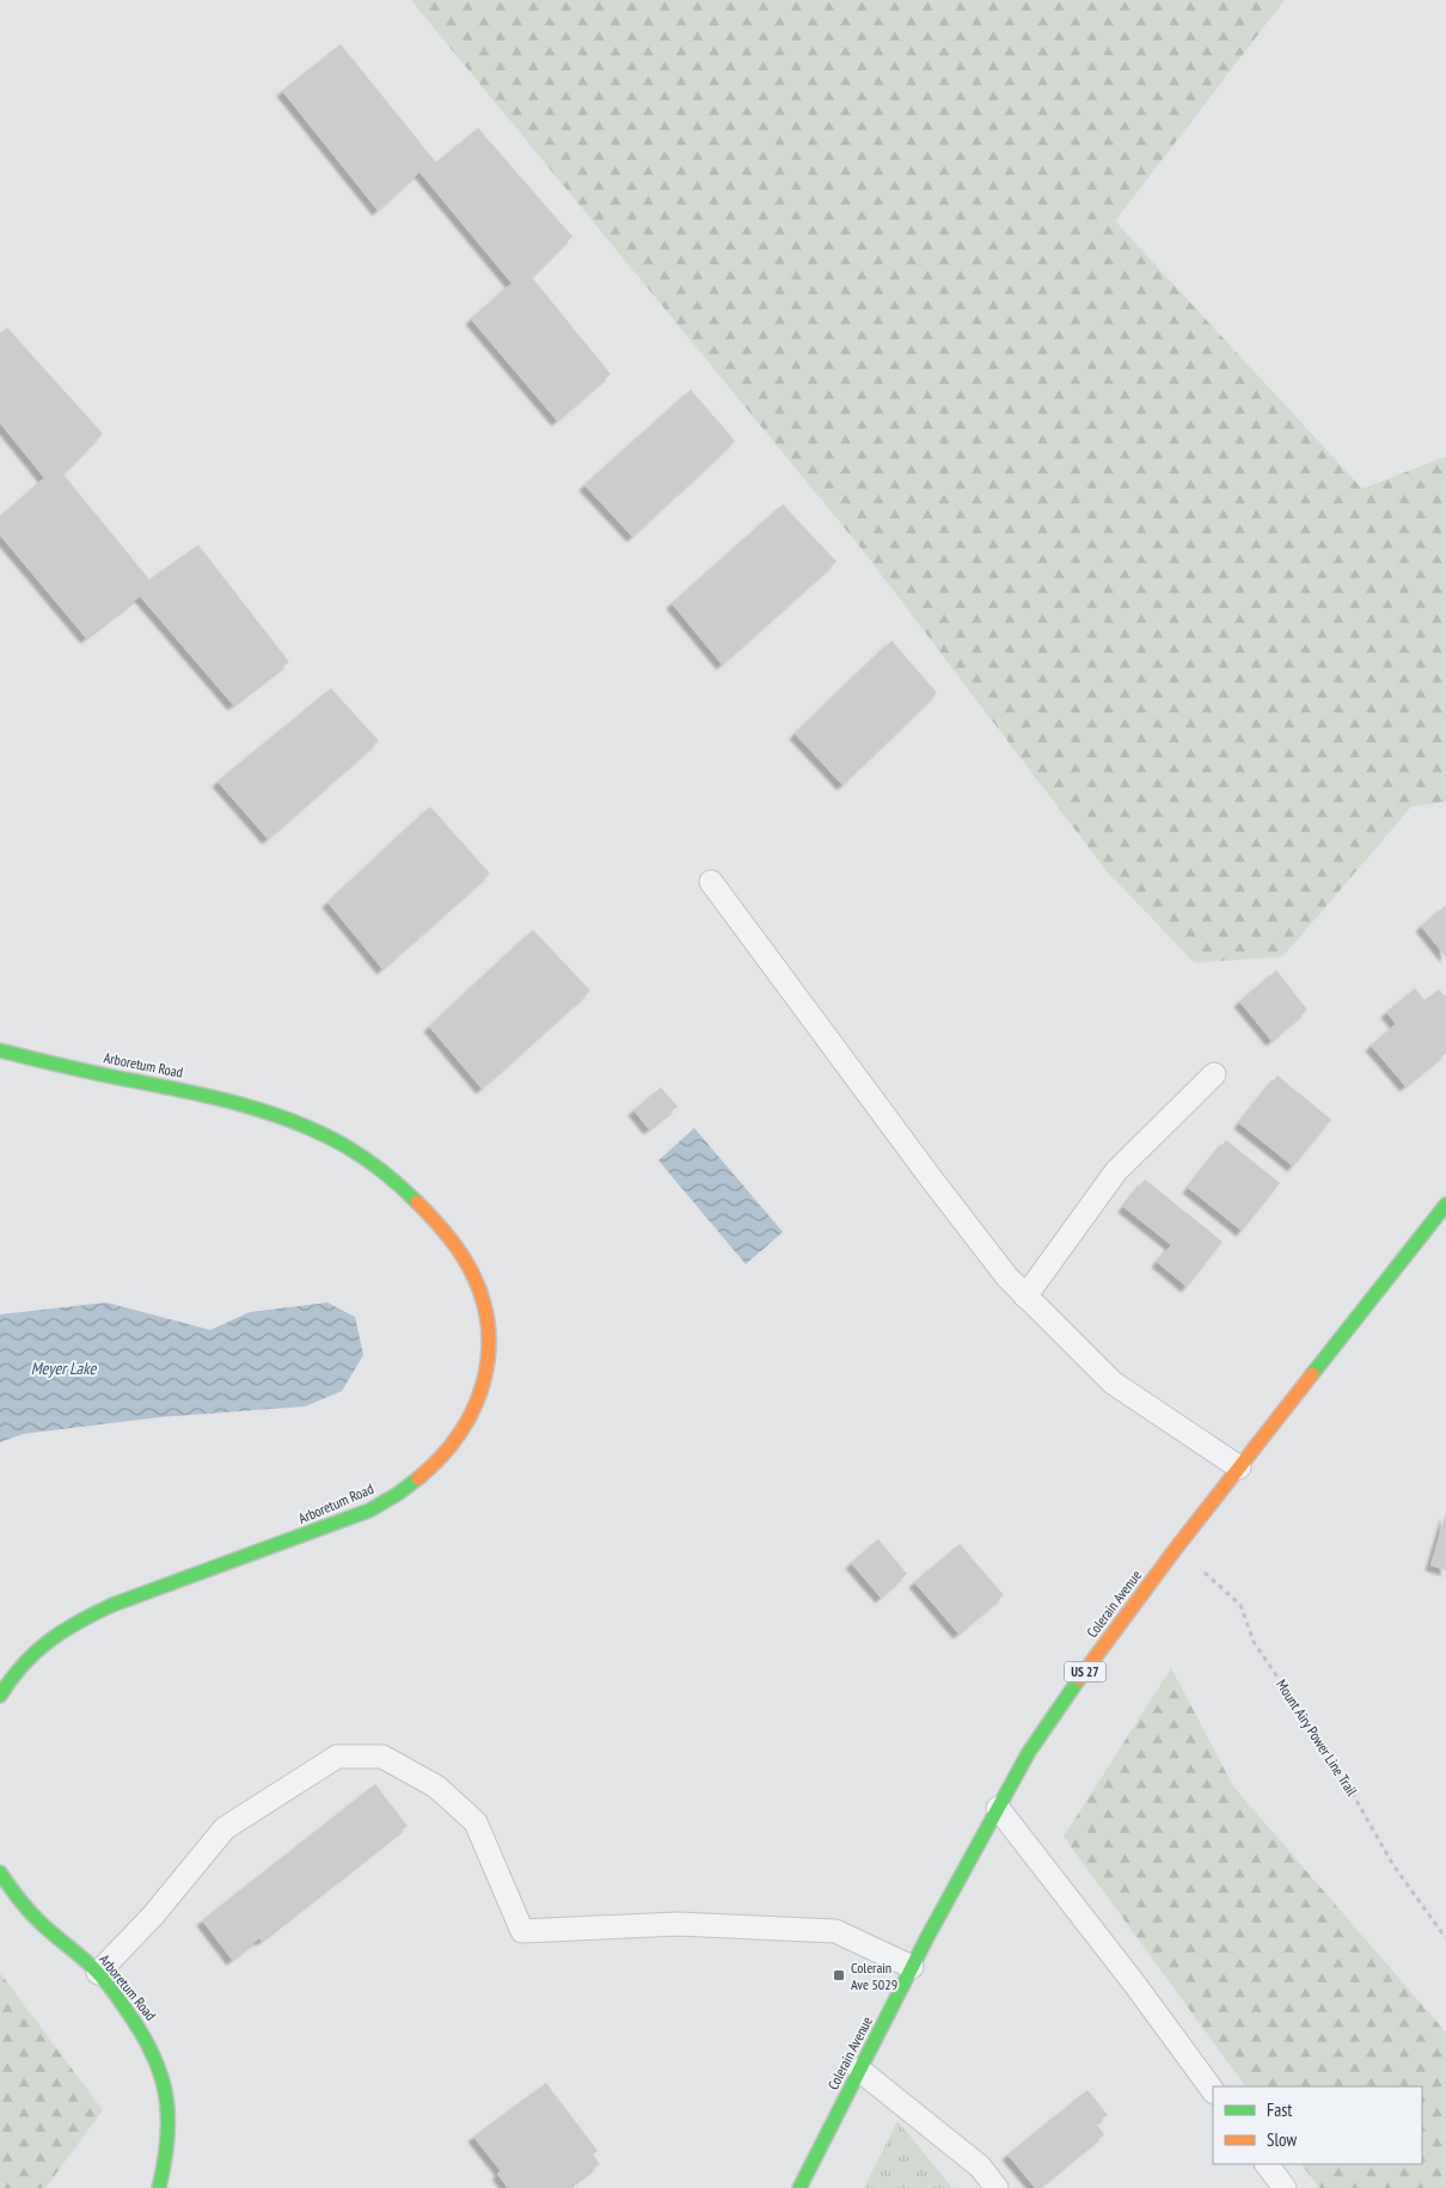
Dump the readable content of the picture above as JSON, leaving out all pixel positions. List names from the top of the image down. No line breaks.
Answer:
{"streets":{"street":["Arboretum Road","Colerain Avenue","US 27"],"path":["Mount Airy Power Line Trail"]},"crossings":[["Colerain Avenue","Mount Airy Power Line Trail"]],"water":["Meyer Lake"],"places":{"transit":["Colerain Ave 5029"]},"legend":["Fast","Slow"]}
